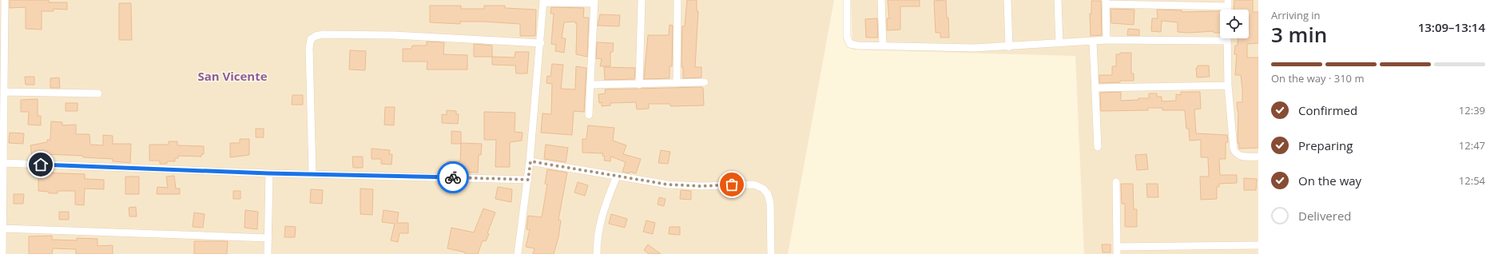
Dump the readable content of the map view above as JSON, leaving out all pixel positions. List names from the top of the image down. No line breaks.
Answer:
{"districts":["San Vicente"],"page":{"heading":["3 min","Arriving in","13:09–13:14"],"bar":"On the way · 310 m","list":[["Confirmed","12:39"],["Preparing","12:47"],["On the way","12:54"],"Delivered"]}}
